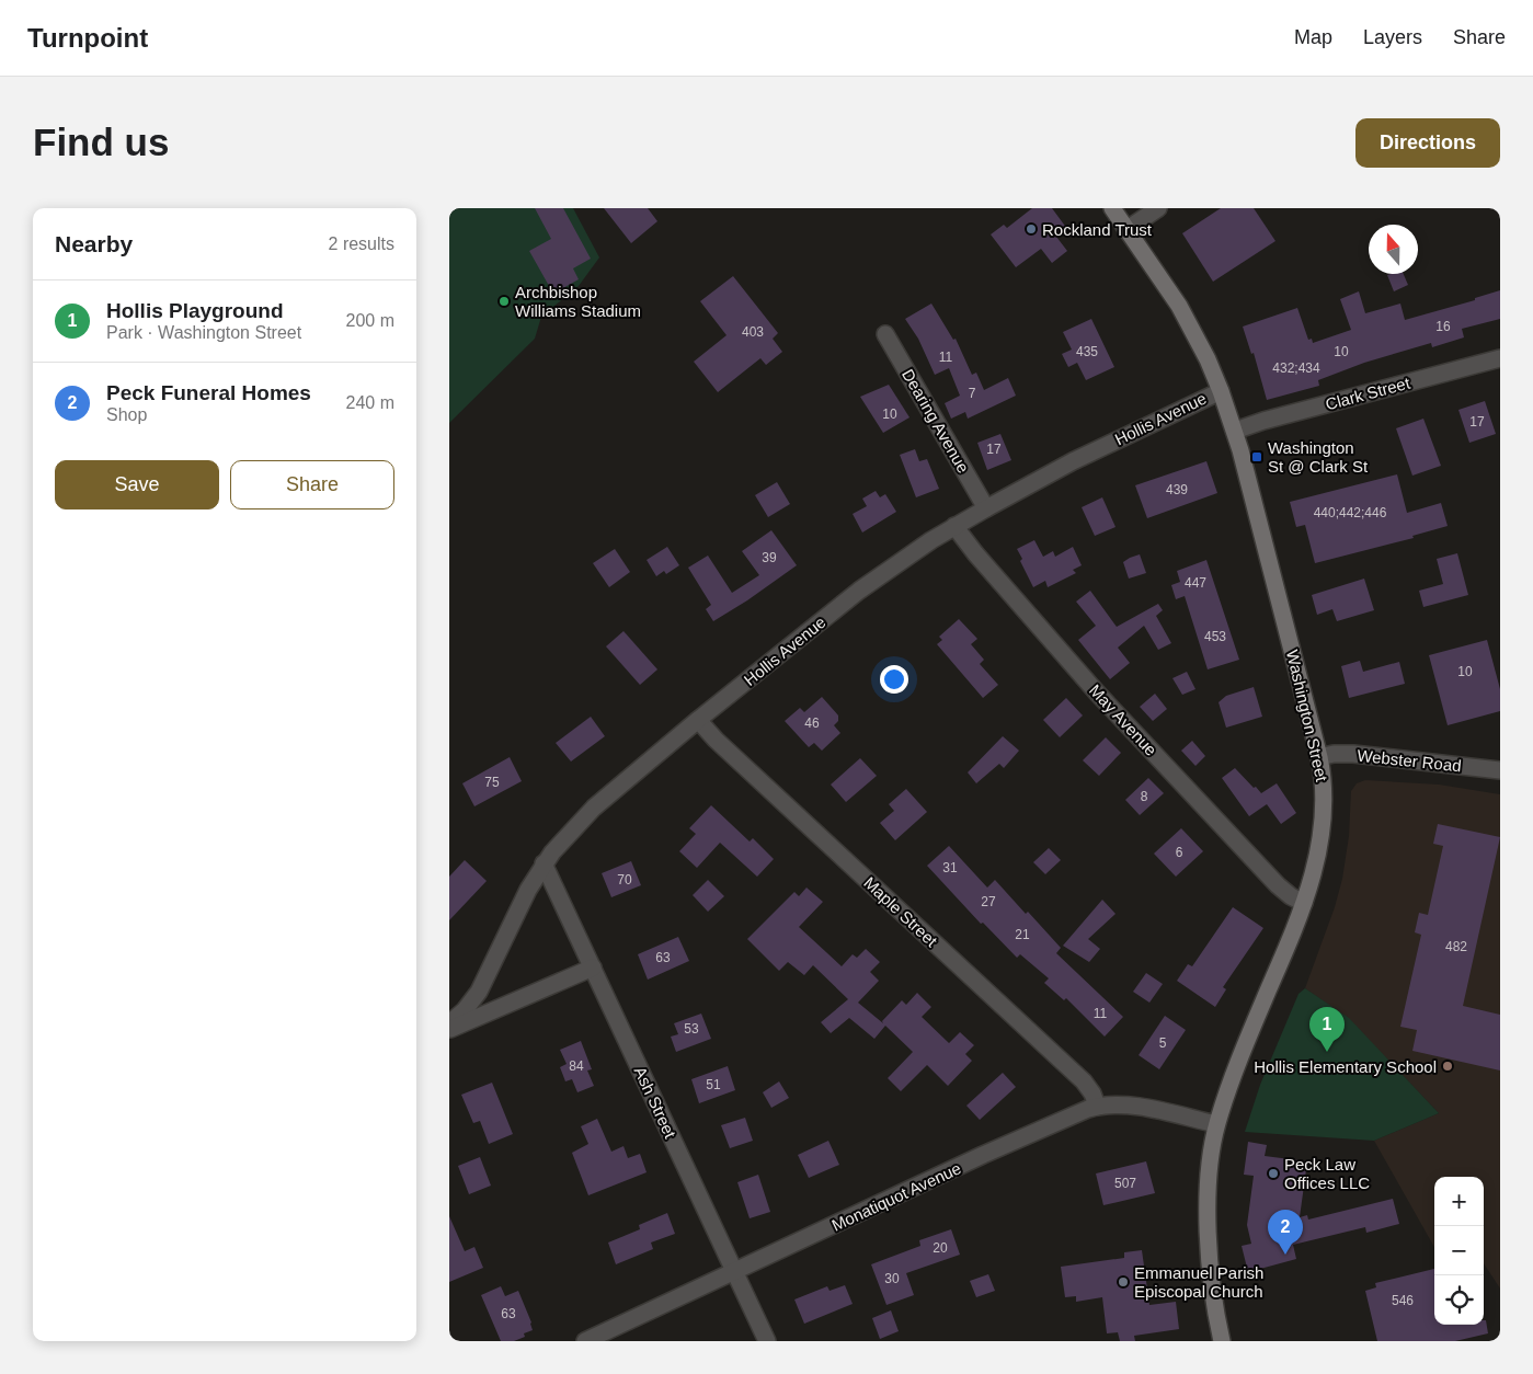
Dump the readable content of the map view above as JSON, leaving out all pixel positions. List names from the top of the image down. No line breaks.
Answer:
{"streets":{"main road":["Washington Street"],"street":["Clark Street","Hollis Avenue","Dearing Avenue","May Avenue","Webster Road","Maple Street","Ash Street","Monatiquot Avenue"]},"crossings":[["Clark Street","Washington Street"],["Hollis Avenue","Dearing Avenue"],["Hollis Avenue","Washington Street"],["Hollis Avenue","May Avenue"],["Hollis Avenue","Maple Street"],["Hollis Avenue","Ash Street"],["Washington Street","May Avenue"],["Washington Street","Webster Road"],["Washington Street","Monatiquot Avenue"],["Maple Street","Monatiquot Avenue"],["Ash Street","Monatiquot Avenue"]],"places":{"other":["Rockland Trust","Archbishop Williams Stadium","Hollis Elementary School","Peck Law Offices LLC","Emmanuel Parish Episcopal Church"],"transit":["Washington St @ Clark St"]},"house_numbers":["16","403","435","10","11","432;434","7","10","17","17","439","440;442;446","39","447","453","10","46","75","8","6","31","70","27","21","482","63","11","53","5","84","51","507","20","30","546","63"],"north":"top","page":{"header":"Turnpoint","nav":["Map","Layers","Share"],"buttons":["Directions",["Save","Share"]],"title":"Find us","heading":["Nearby","2 results"],"list":[{"mark":"1","name":"Hollis Playground","note":"Park · Washington Street","value":"200 m"},{"mark":"2","name":"Peck Funeral Homes","note":"Shop","value":"240 m"}],"pins":["1","2"],"map_buttons":["+","−"]}}
